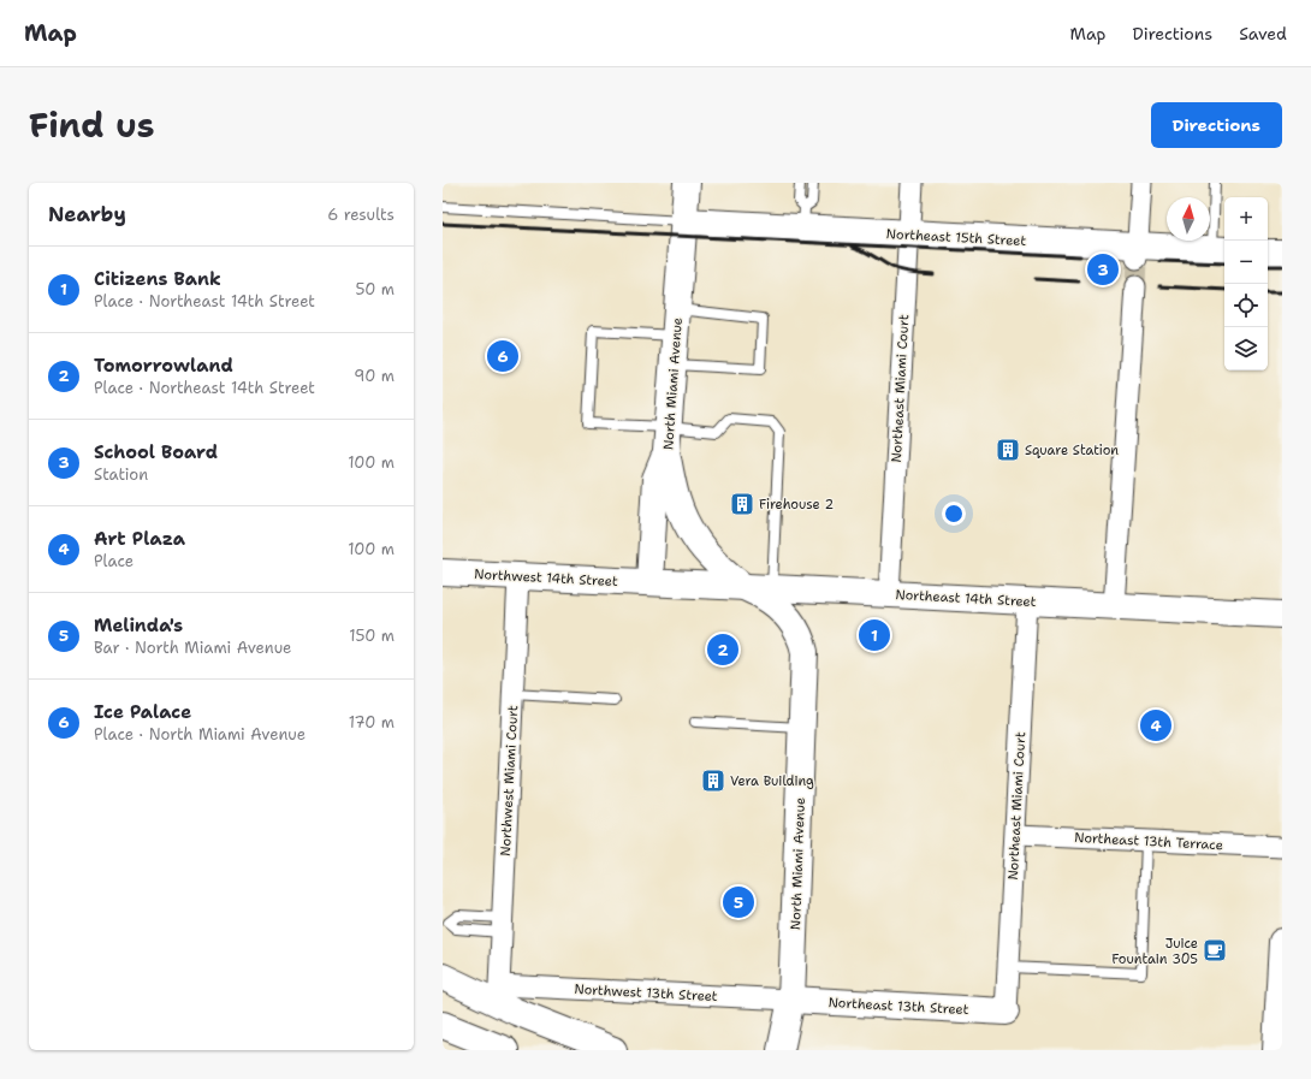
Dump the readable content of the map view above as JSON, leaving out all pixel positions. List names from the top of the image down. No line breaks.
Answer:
{"streets":{"main road":["Northeast 15th Street","North Miami Avenue","Northwest 14th Street","Northeast 14th Street","Northeast 13th Street"],"street":["Northeast Miami Court","Northwest Miami Court","Northeast 13th Terrace","Northwest 13th Street"]},"crossings":[["Northeast 15th Street","North Miami Avenue"],["Northeast 15th Street","Northeast Miami Court"],["North Miami Avenue","Northeast 14th Street"],["North Miami Avenue","Northwest 13th Street"],["North Miami Avenue","Northeast 13th Street"],["Northeast Miami Court","Northeast 14th Street"],["Northeast Miami Court","Northeast 13th Terrace"],["Northeast Miami Court","Northeast 13th Street"],["Northwest 14th Street","Northeast 14th Street"],["Northwest 14th Street","Northwest Miami Court"],["Northwest Miami Court","Northwest 13th Street"],["Northwest 13th Street","Northeast 13th Street"]],"places":{"building":["Square Station","Firehouse 2","Vera Building"],"cafe":["Juice Fountain 305"]},"north":"top","page":{"header":"Map","nav":["Map","Directions","Saved"],"title":"Find us","buttons":"Directions","heading":["Nearby","6 results"],"map_buttons":["+","−"],"list":[{"mark":"1","name":"Citizens Bank","note":"Place · Northeast 14th Street","value":"50 m"},{"mark":"2","name":"Tomorrowland","note":"Place · Northeast 14th Street","value":"90 m"},{"mark":"3","name":"School Board","note":"Station","value":"100 m"},{"mark":"4","name":"Art Plaza","note":"Place","value":"100 m"},{"mark":"5","name":"Melinda's","note":"Bar · North Miami Avenue","value":"150 m"},{"mark":"6","name":"Ice Palace","note":"Place · North Miami Avenue","value":"170 m"}],"pins":["3","6","1","2","4","5"]}}
